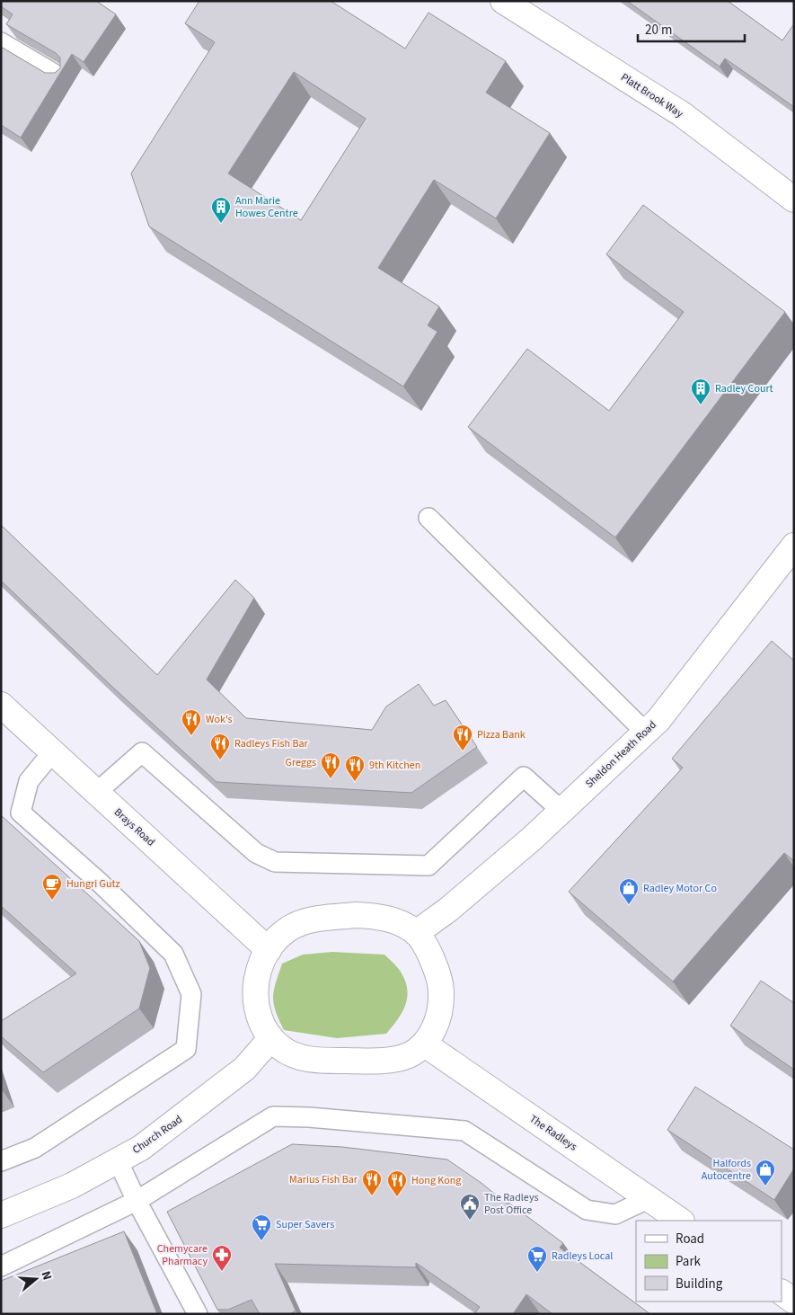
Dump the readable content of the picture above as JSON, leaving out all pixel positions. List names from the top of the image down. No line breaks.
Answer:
{"streets":{"street":["Platt Brook Way","Sheldon Heath Road","Brays Road","The Radleys","Church Road"]},"places":{"building":["Ann Marie Howes Centre","Radley Court"],"restaurant":["Wok's","Pizza Bank","Radleys Fish Bar","Greggs","9th Kitchen","Marius Fish Bar","Hong Kong"],"cafe":["Hungri Gutz"],"shop":["Radley Motor Co","Halfords Autocentre"],"public building":["The Radleys Post Office"],"supermarket":["Super Savers","Radleys Local"],"pharmacy":["Chemycare Pharmacy"]},"legend":["Road","Park","Building"],"scale_bar":"20 m","north":"right"}
